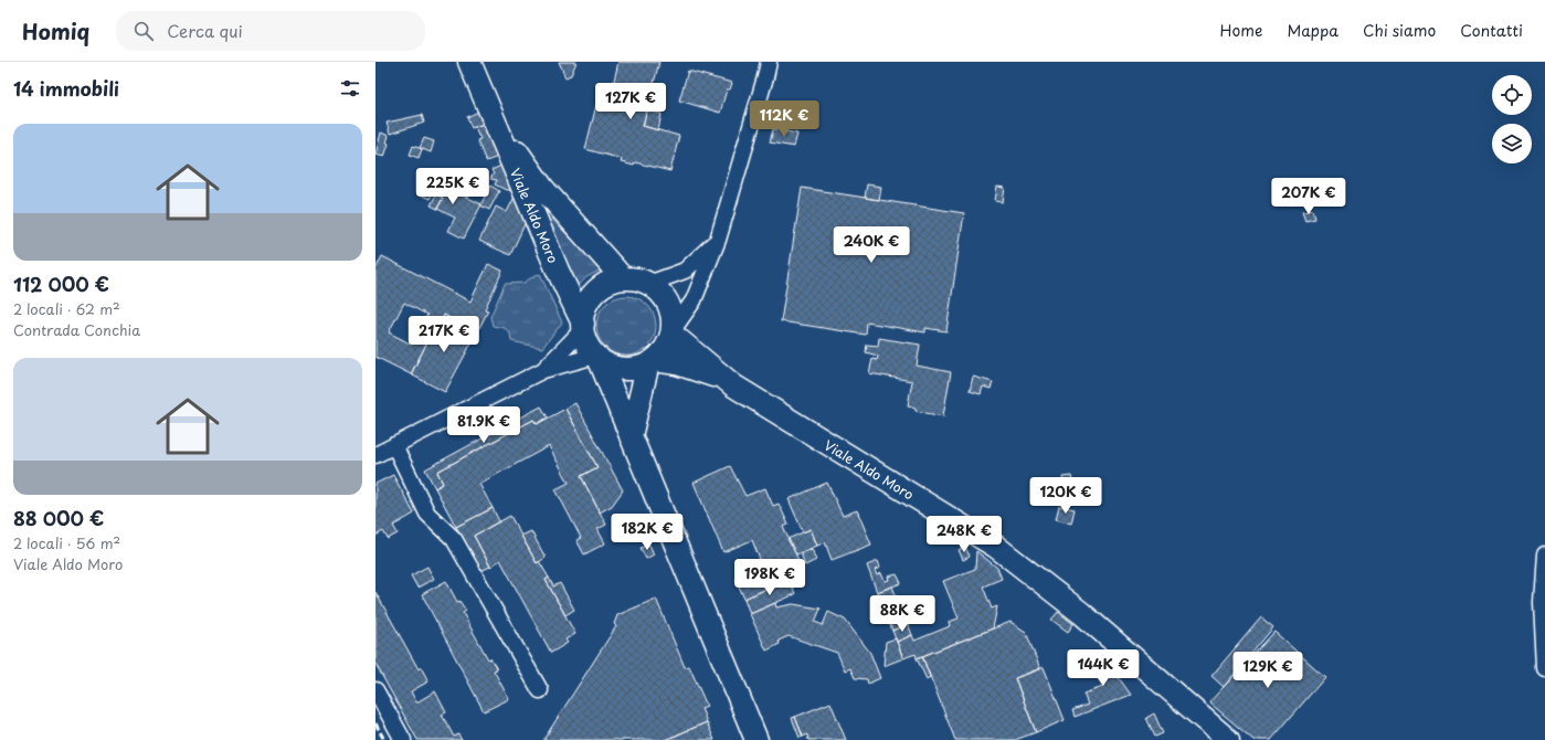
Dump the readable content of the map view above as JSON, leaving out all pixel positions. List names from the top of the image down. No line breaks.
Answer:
{"streets":{"main road":["Viale Aldo Moro"]},"page":{"header":"Homiq","search":"Cerca qui","nav":["Home","Mappa","Chi siamo","Contatti"],"heading":"14 immobili","price":["127K €","112K €","225K €","207K €","240K €","217K €","81.9K €","120K €","182K €","248K €","198K €","88K €","144K €","129K €"],"list":[{"name":"112 000 €","note":"2 locali · 62 m² · Contrada Conchia"},{"name":"88 000 €","note":"2 locali · 56 m² · Viale Aldo Moro"}]}}
